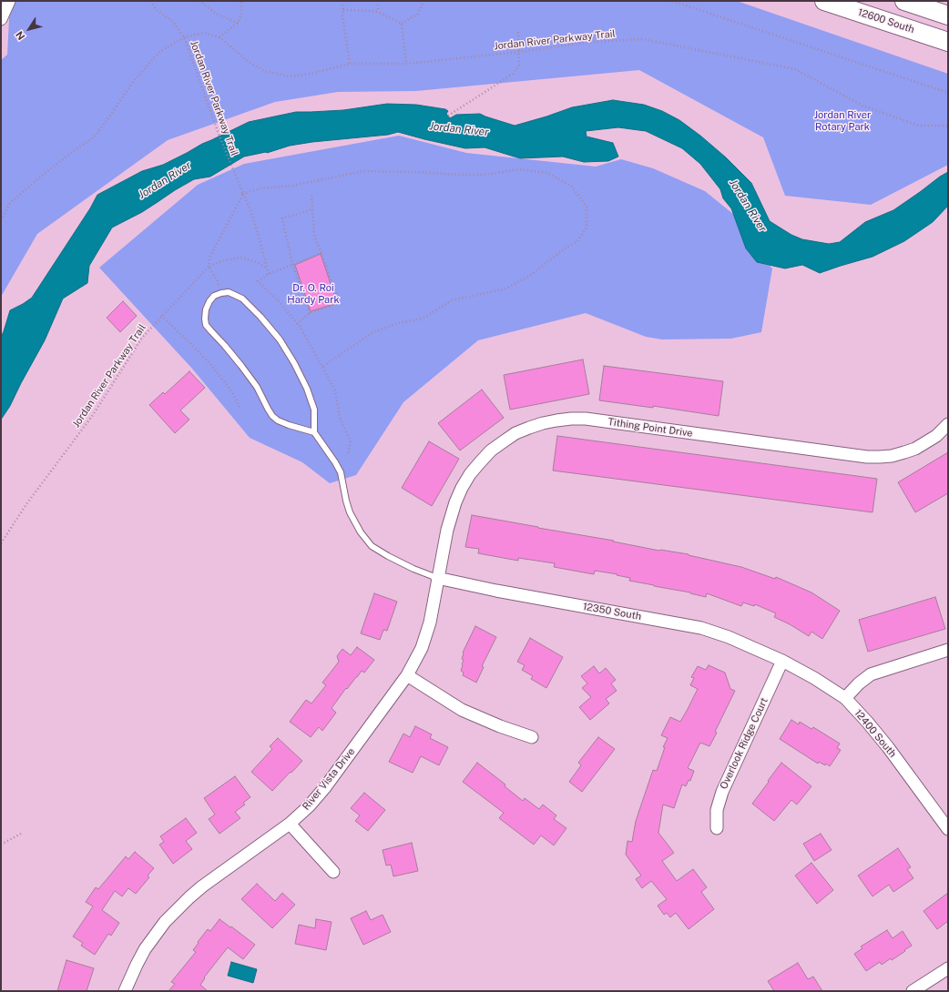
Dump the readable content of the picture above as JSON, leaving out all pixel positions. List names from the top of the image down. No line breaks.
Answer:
{"streets":{"main road":["12600 South"],"street":["Tithing Point Drive","12350 South","12400 South","Overlook Ridge Court","River Vista Drive"],"path":["Jordan River Parkway Trail"]},"crossings":[["Tithing Point Drive","12350 South"],["Tithing Point Drive","River Vista Drive"],["12350 South","12400 South"],["12350 South","Overlook Ridge Court"],["12350 South","River Vista Drive"],["12400 South","Overlook Ridge Court"]],"water":["Jordan River"],"parks":["Jordan River Rotary Park","Dr. O. Roi Hardy Park"],"north":"bottom left"}
